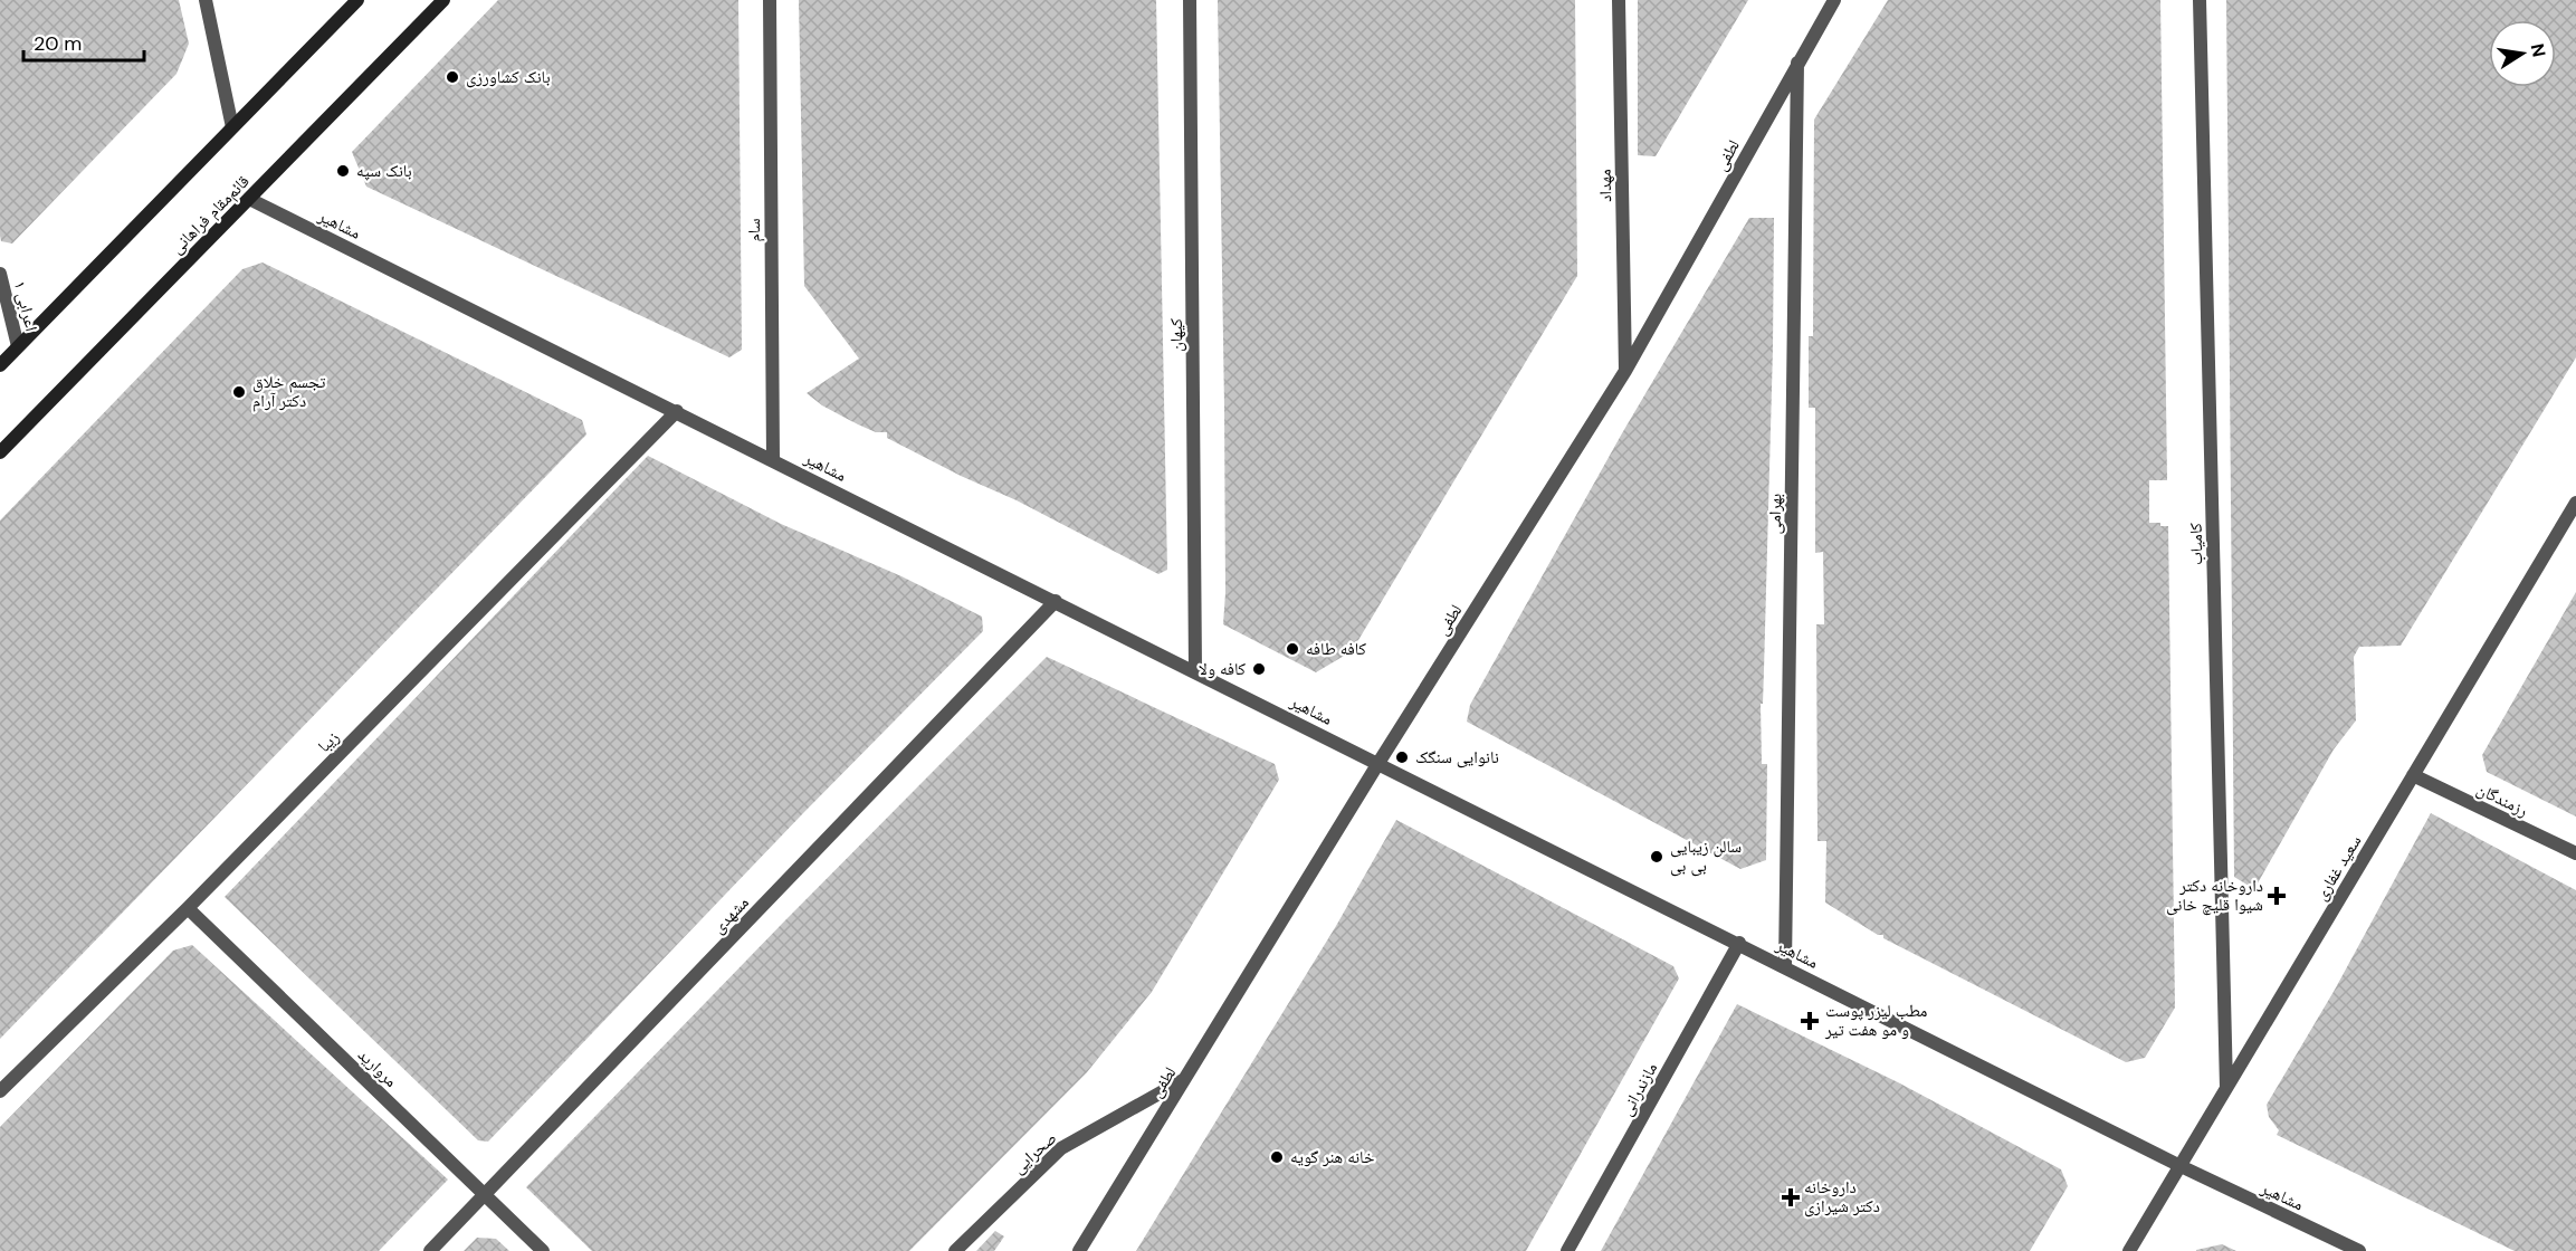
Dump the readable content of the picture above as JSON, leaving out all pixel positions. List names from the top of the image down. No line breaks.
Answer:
{"streets":{"main road":["قائم‌مقام فراهانی"],"street":["لطفی","مهداد","مشاهیر","سام","اعرابی ۱","کیهان","بهرامی","کامیاب","زیبا","رزمندگان","سعید غفاری","مشهدی","مروارید","مازندرانی","صحرایی"]},"crossings":[["لطفی","مهداد"],["لطفی","مشاهیر"],["لطفی","بهرامی"],["لطفی","صحرایی"],["قائم‌مقام فراهانی","مشاهیر"],["مشاهیر","سام"],["مشاهیر","کیهان"],["مشاهیر","بهرامی"],["مشاهیر","زیبا"],["مشاهیر","سعید غفاری"],["مشاهیر","مشهدی"],["مشاهیر","مازندرانی"],["کامیاب","سعید غفاری"],["زیبا","مروارید"],["رزمندگان","سعید غفاری"],["مشهدی","مروارید"]],"places":{"other":["بانک کشاورزی","بانک سپه","تجسم خلاق دکتر آرام","کافه طافه","کافه ولا","نانوایی سنگک","سالن زیبایی بی بی","خانه هنر گویه"],"health":["داروخانه دکتر شیوا قلیچ خانی","مطب لیزر پوست و مو هفت تیر","داروخانه دکتر شیرازی"]},"scale_bar":"20 m","north":"right"}
